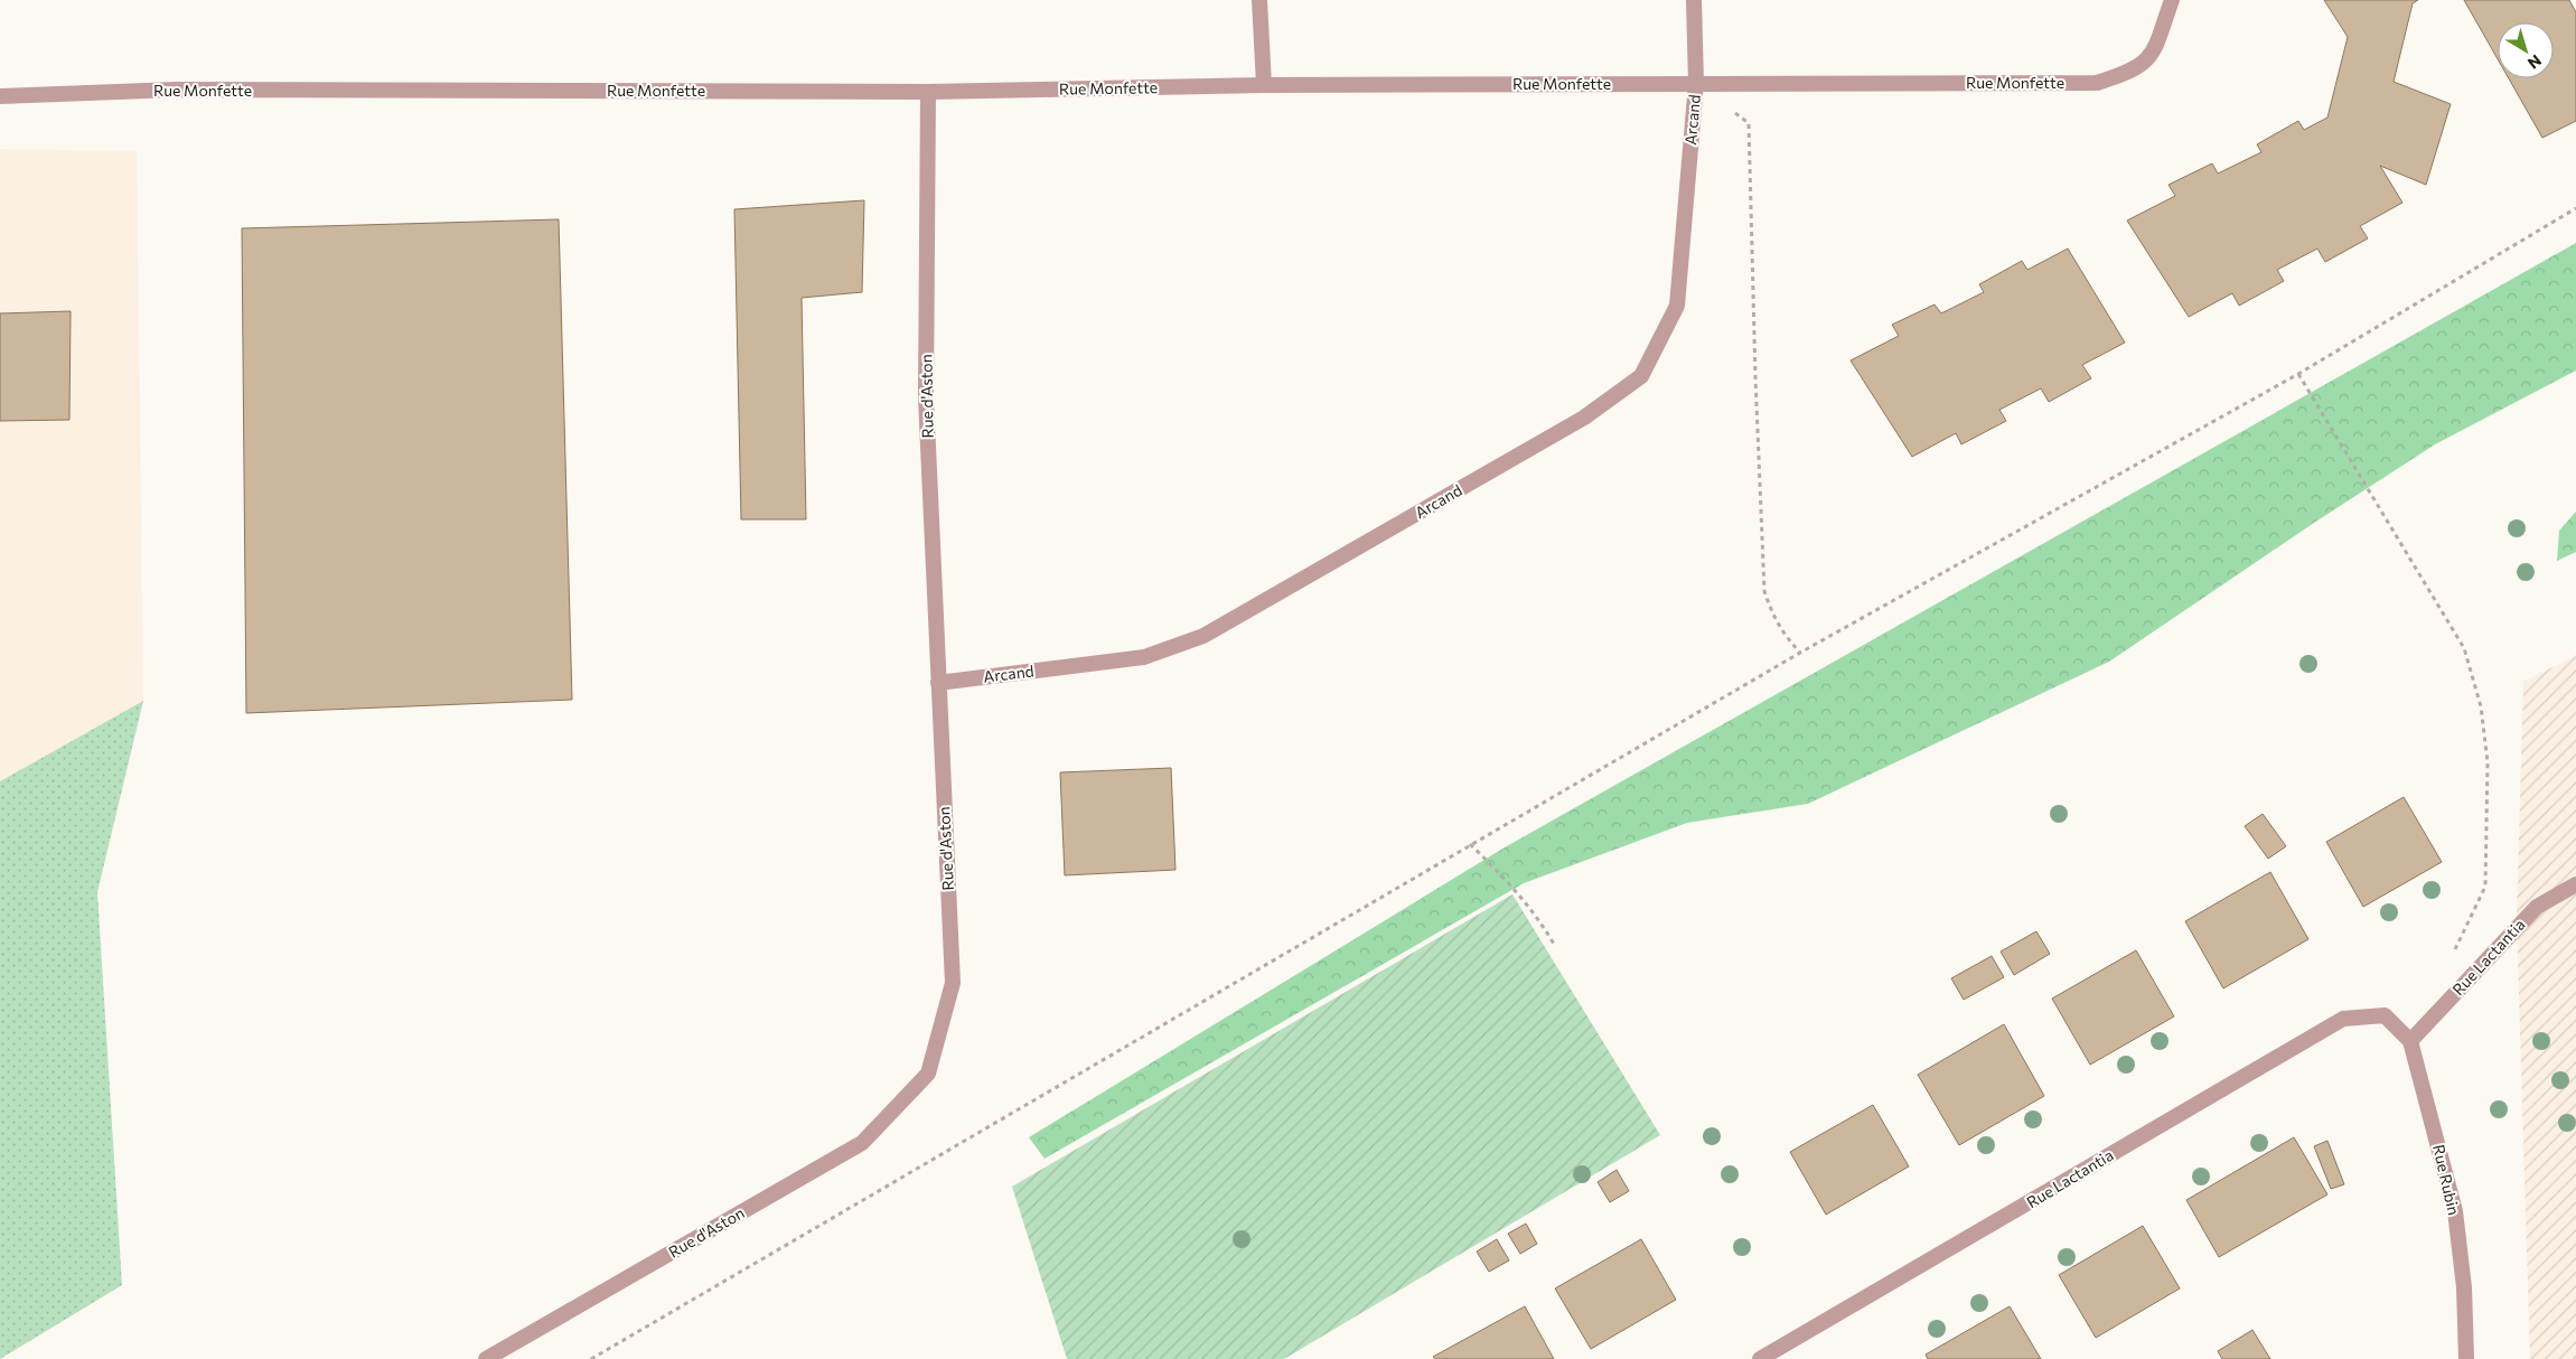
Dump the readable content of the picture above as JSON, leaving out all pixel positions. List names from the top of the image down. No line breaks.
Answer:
{"streets":{"street":["Rue Monfette","Arcand","Rue d'Aston","Rue Lactantia","Rue Rubin"]},"crossings":[["Rue Monfette","Arcand"],["Rue Monfette","Rue d'Aston"],["Arcand","Rue d'Aston"],["Rue Lactantia","Rue Rubin"]],"north":"bottom right"}
